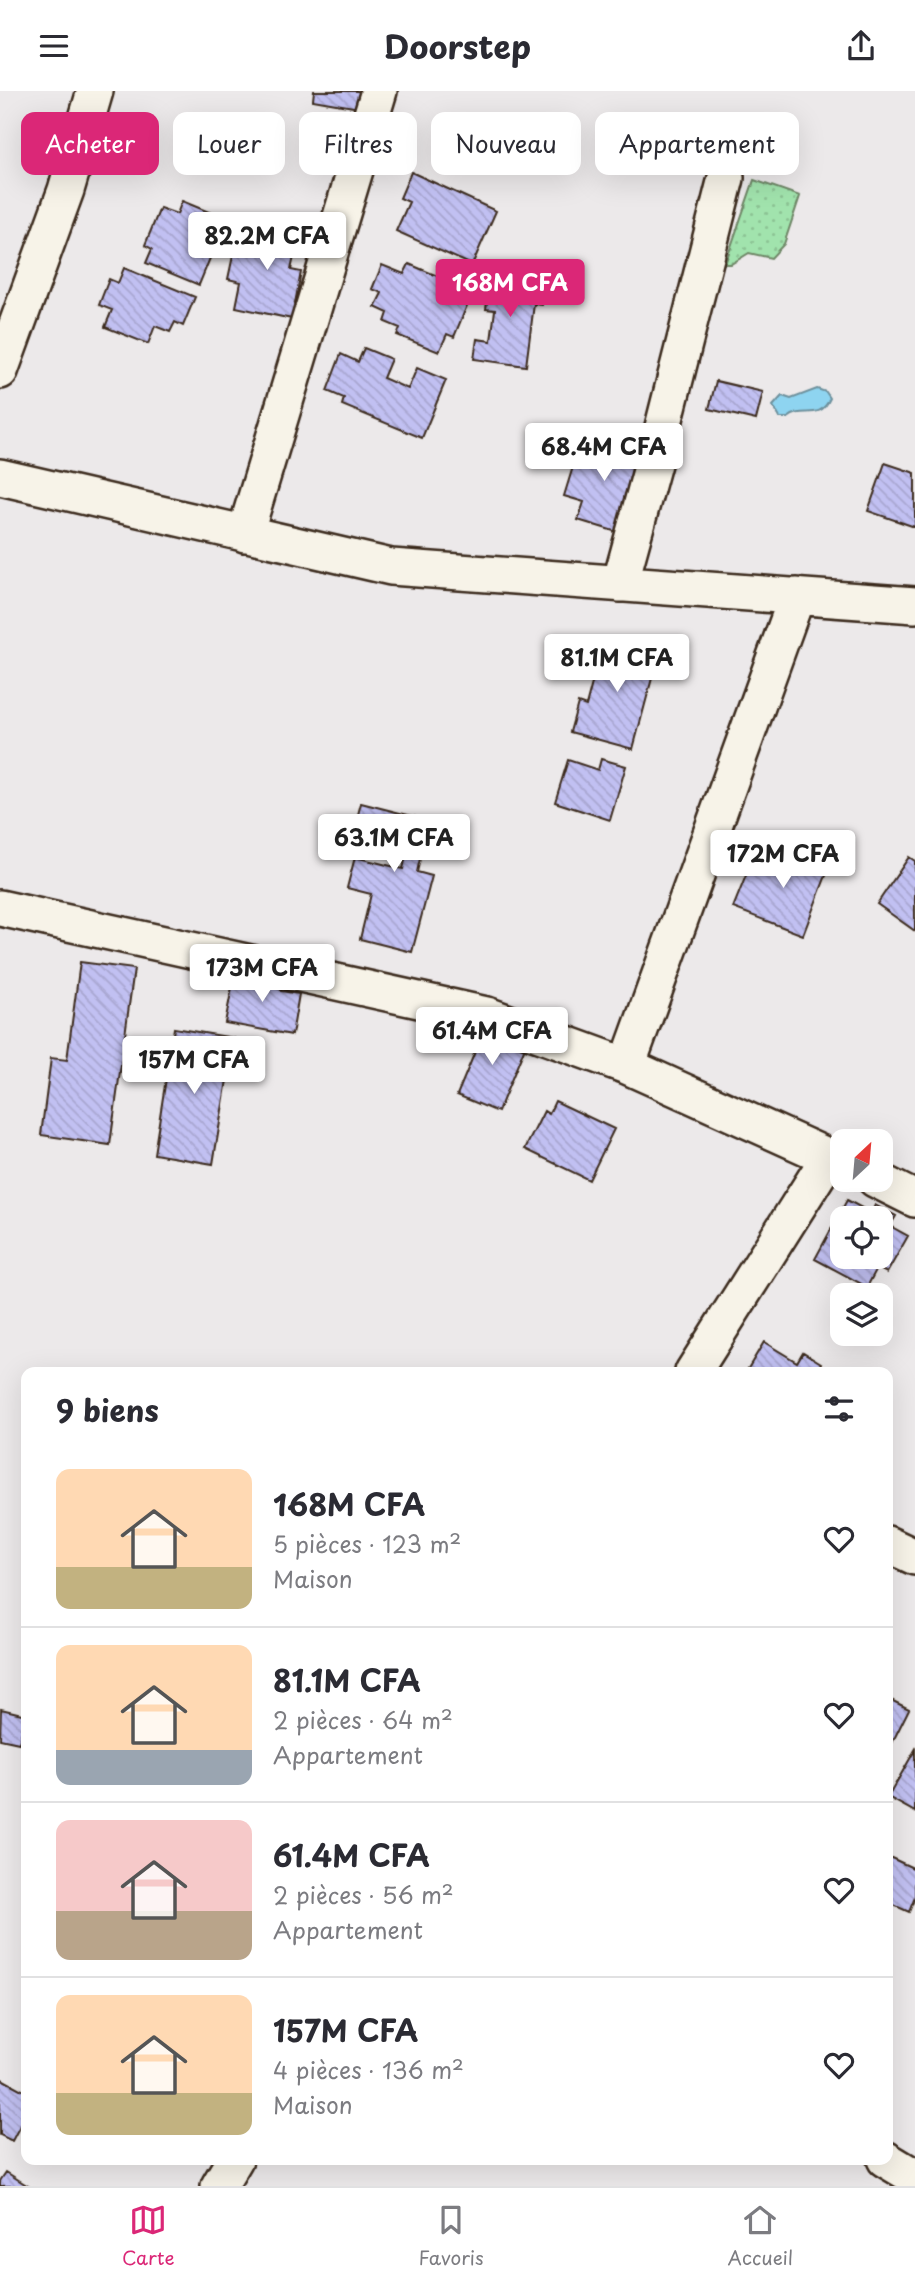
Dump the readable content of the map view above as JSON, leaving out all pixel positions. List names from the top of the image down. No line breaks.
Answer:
{"north":"top right","page":{"header":"Doorstep","chip":["Acheter","Louer","Filtres","Nouveau","Appartement"],"price":["82.2M CFA","168M CFA","68.4M CFA","81.1M CFA","63.1M CFA","172M CFA","173M CFA","61.4M CFA","157M CFA"],"heading":"9 biens","list":[{"name":"168M CFA","note":"5 pièces · 123 m² · Maison"},{"name":"81.1M CFA","note":"2 pièces · 64 m² · Appartement"},{"name":"61.4M CFA","note":"2 pièces · 56 m² · Appartement"},{"name":"157M CFA","note":"4 pièces · 136 m² · Maison"}],"tabs":["Carte","Favoris","Accueil"]}}
